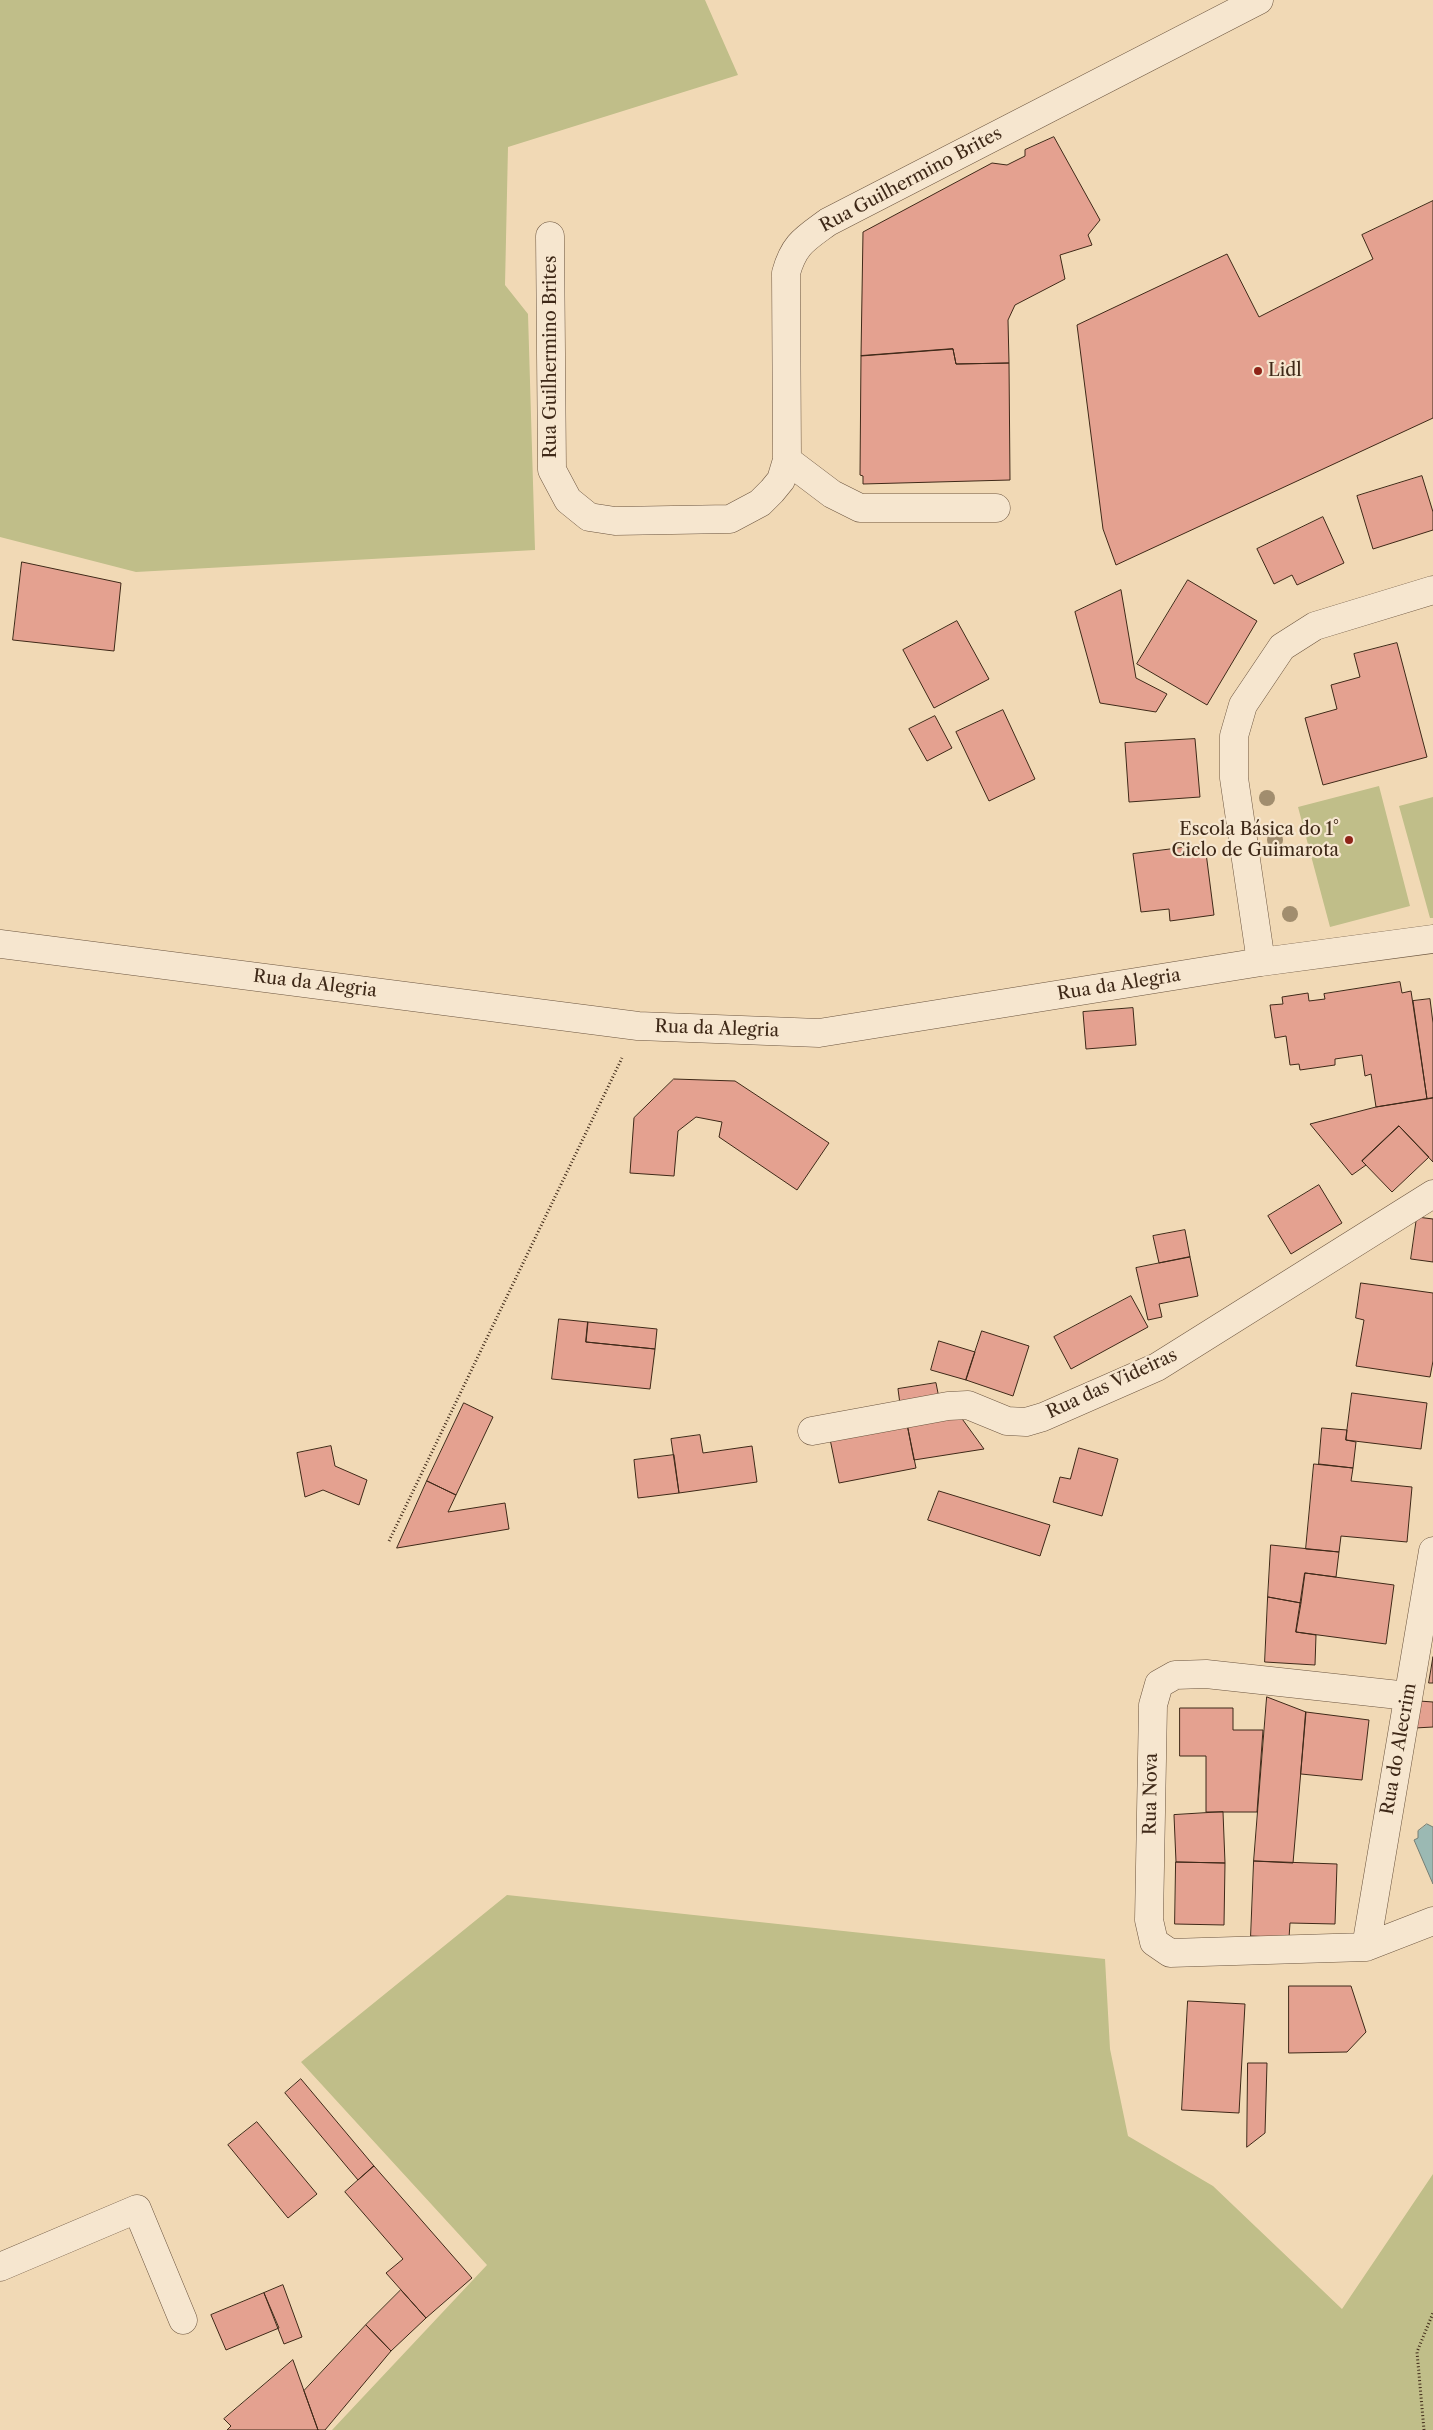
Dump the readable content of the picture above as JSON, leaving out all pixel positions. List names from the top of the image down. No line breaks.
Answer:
{"streets":{"street":["Rua Guilhermino Brites","Rua da Alegria","Rua das Videiras","Rua do Alecrim","Rua Nova"]},"crossings":[["Rua do Alecrim","Rua Nova"]],"places":["Lidl","Escola Básica do 1° Ciclo de Guimarota"]}
